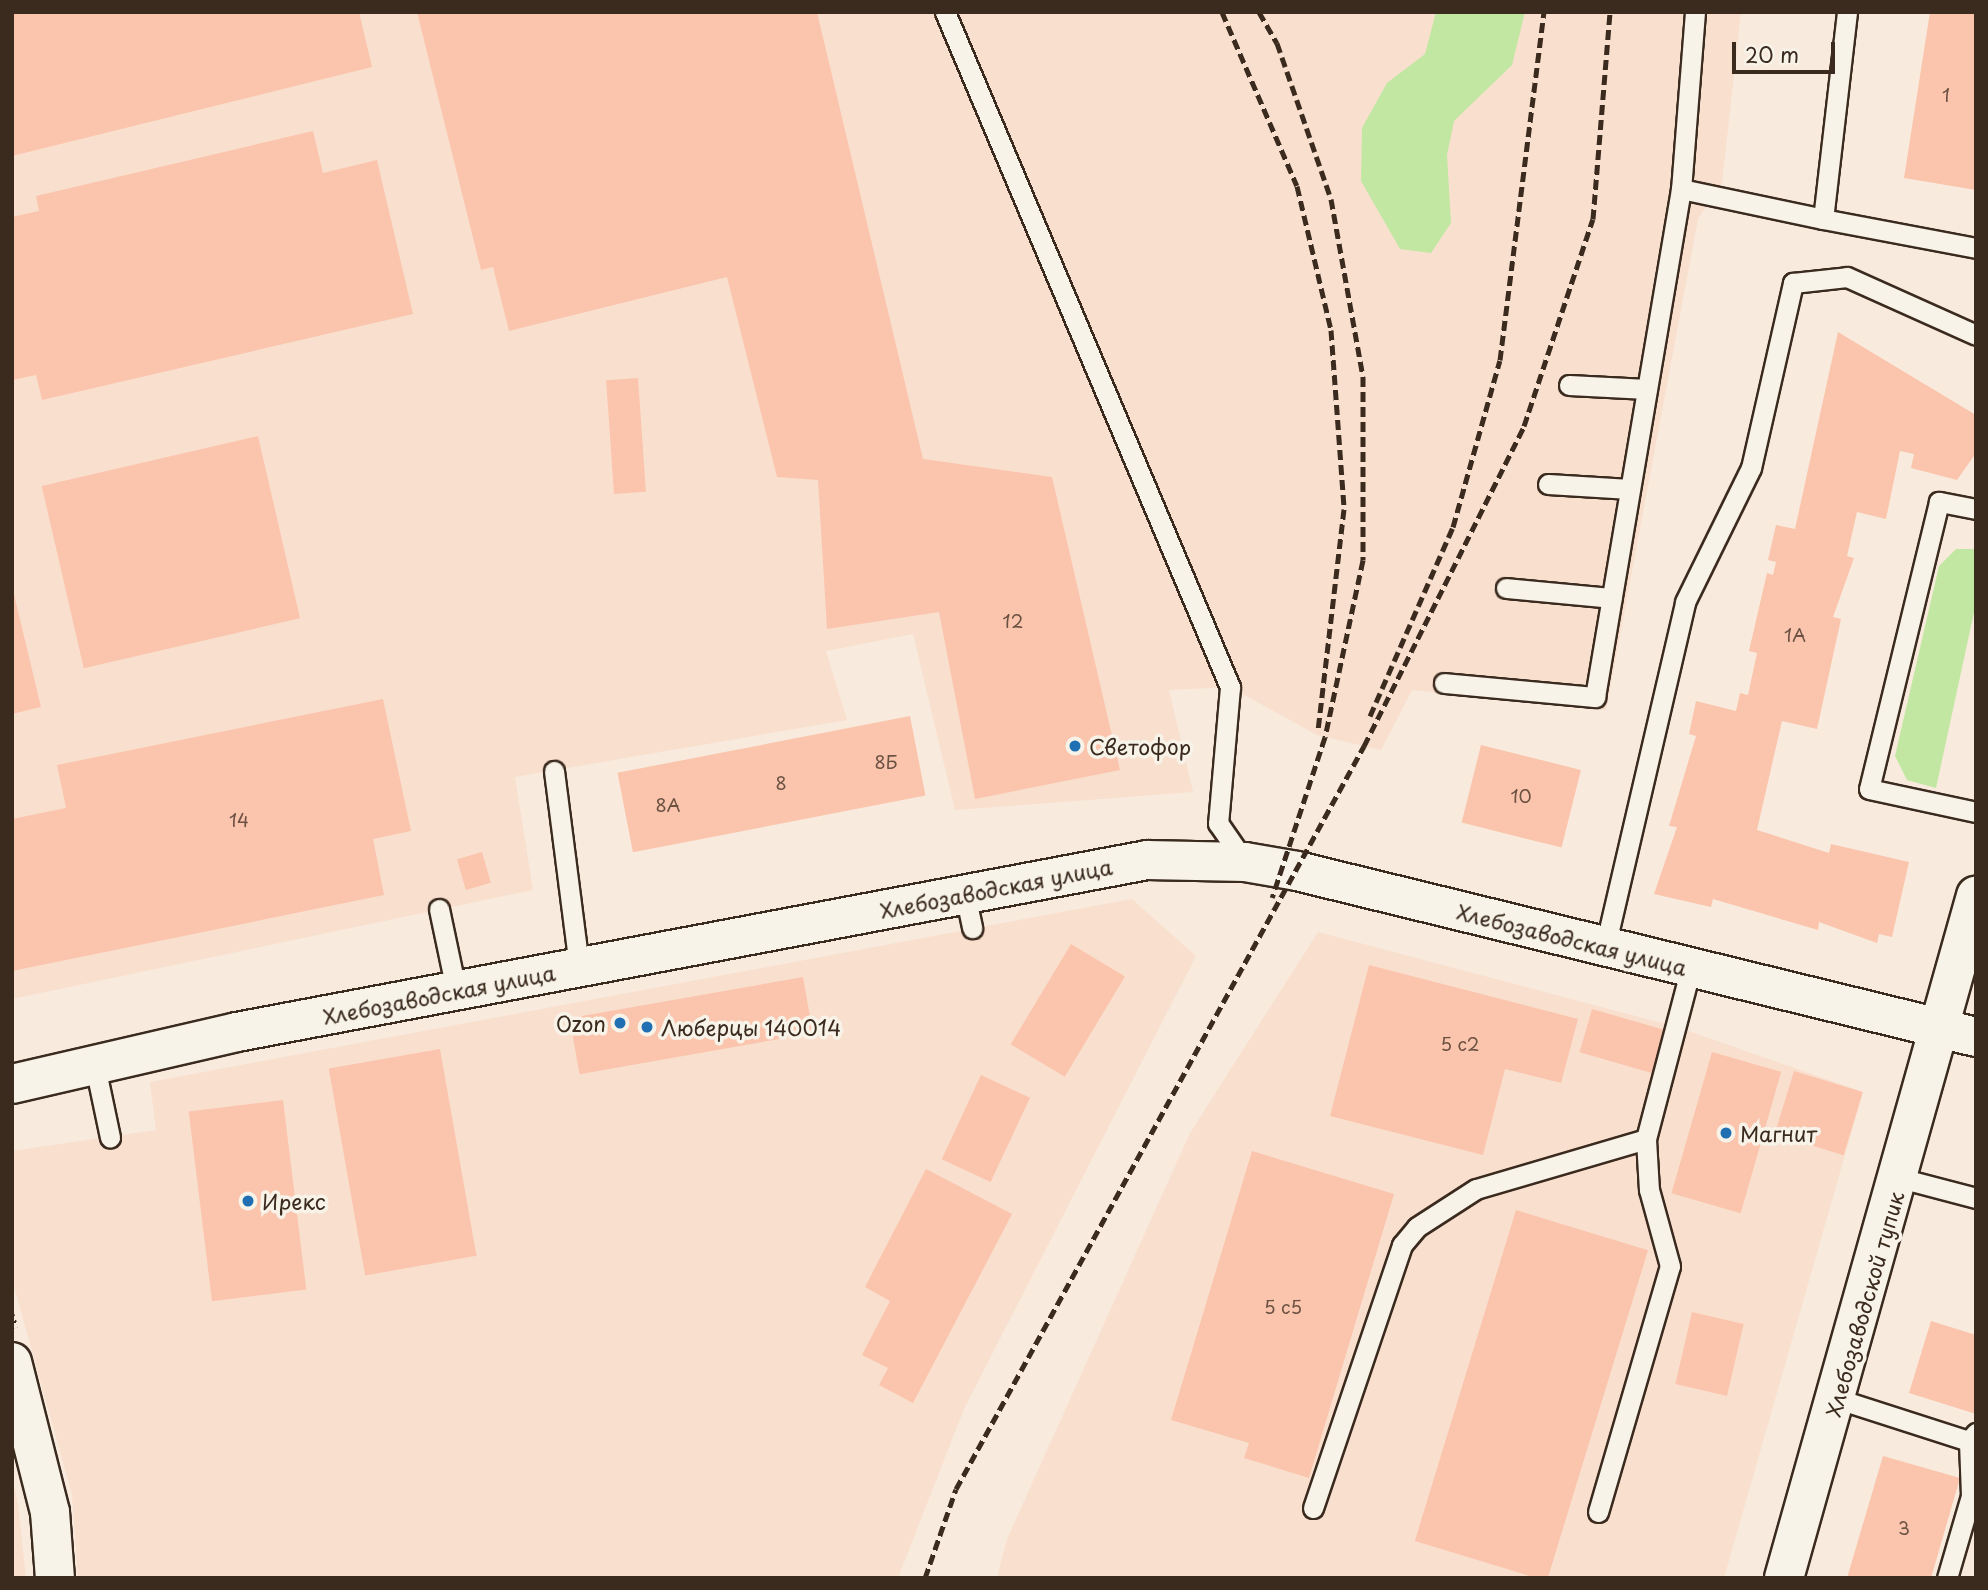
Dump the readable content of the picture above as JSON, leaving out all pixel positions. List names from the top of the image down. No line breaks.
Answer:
{"streets":{"main road":["Хлебозаводская улица","Хлебозаводской тупик"]},"crossings":[["Хлебозаводская улица","Хлебозаводской тупик"]],"places":["Светофор","Ozon","Люберцы 140014","Магнит","Ирекс"],"house_numbers":["1","12","1А","8Б","8","10","8А","14","5 с2","5 с5","3"],"scale_bar":"20 m"}
